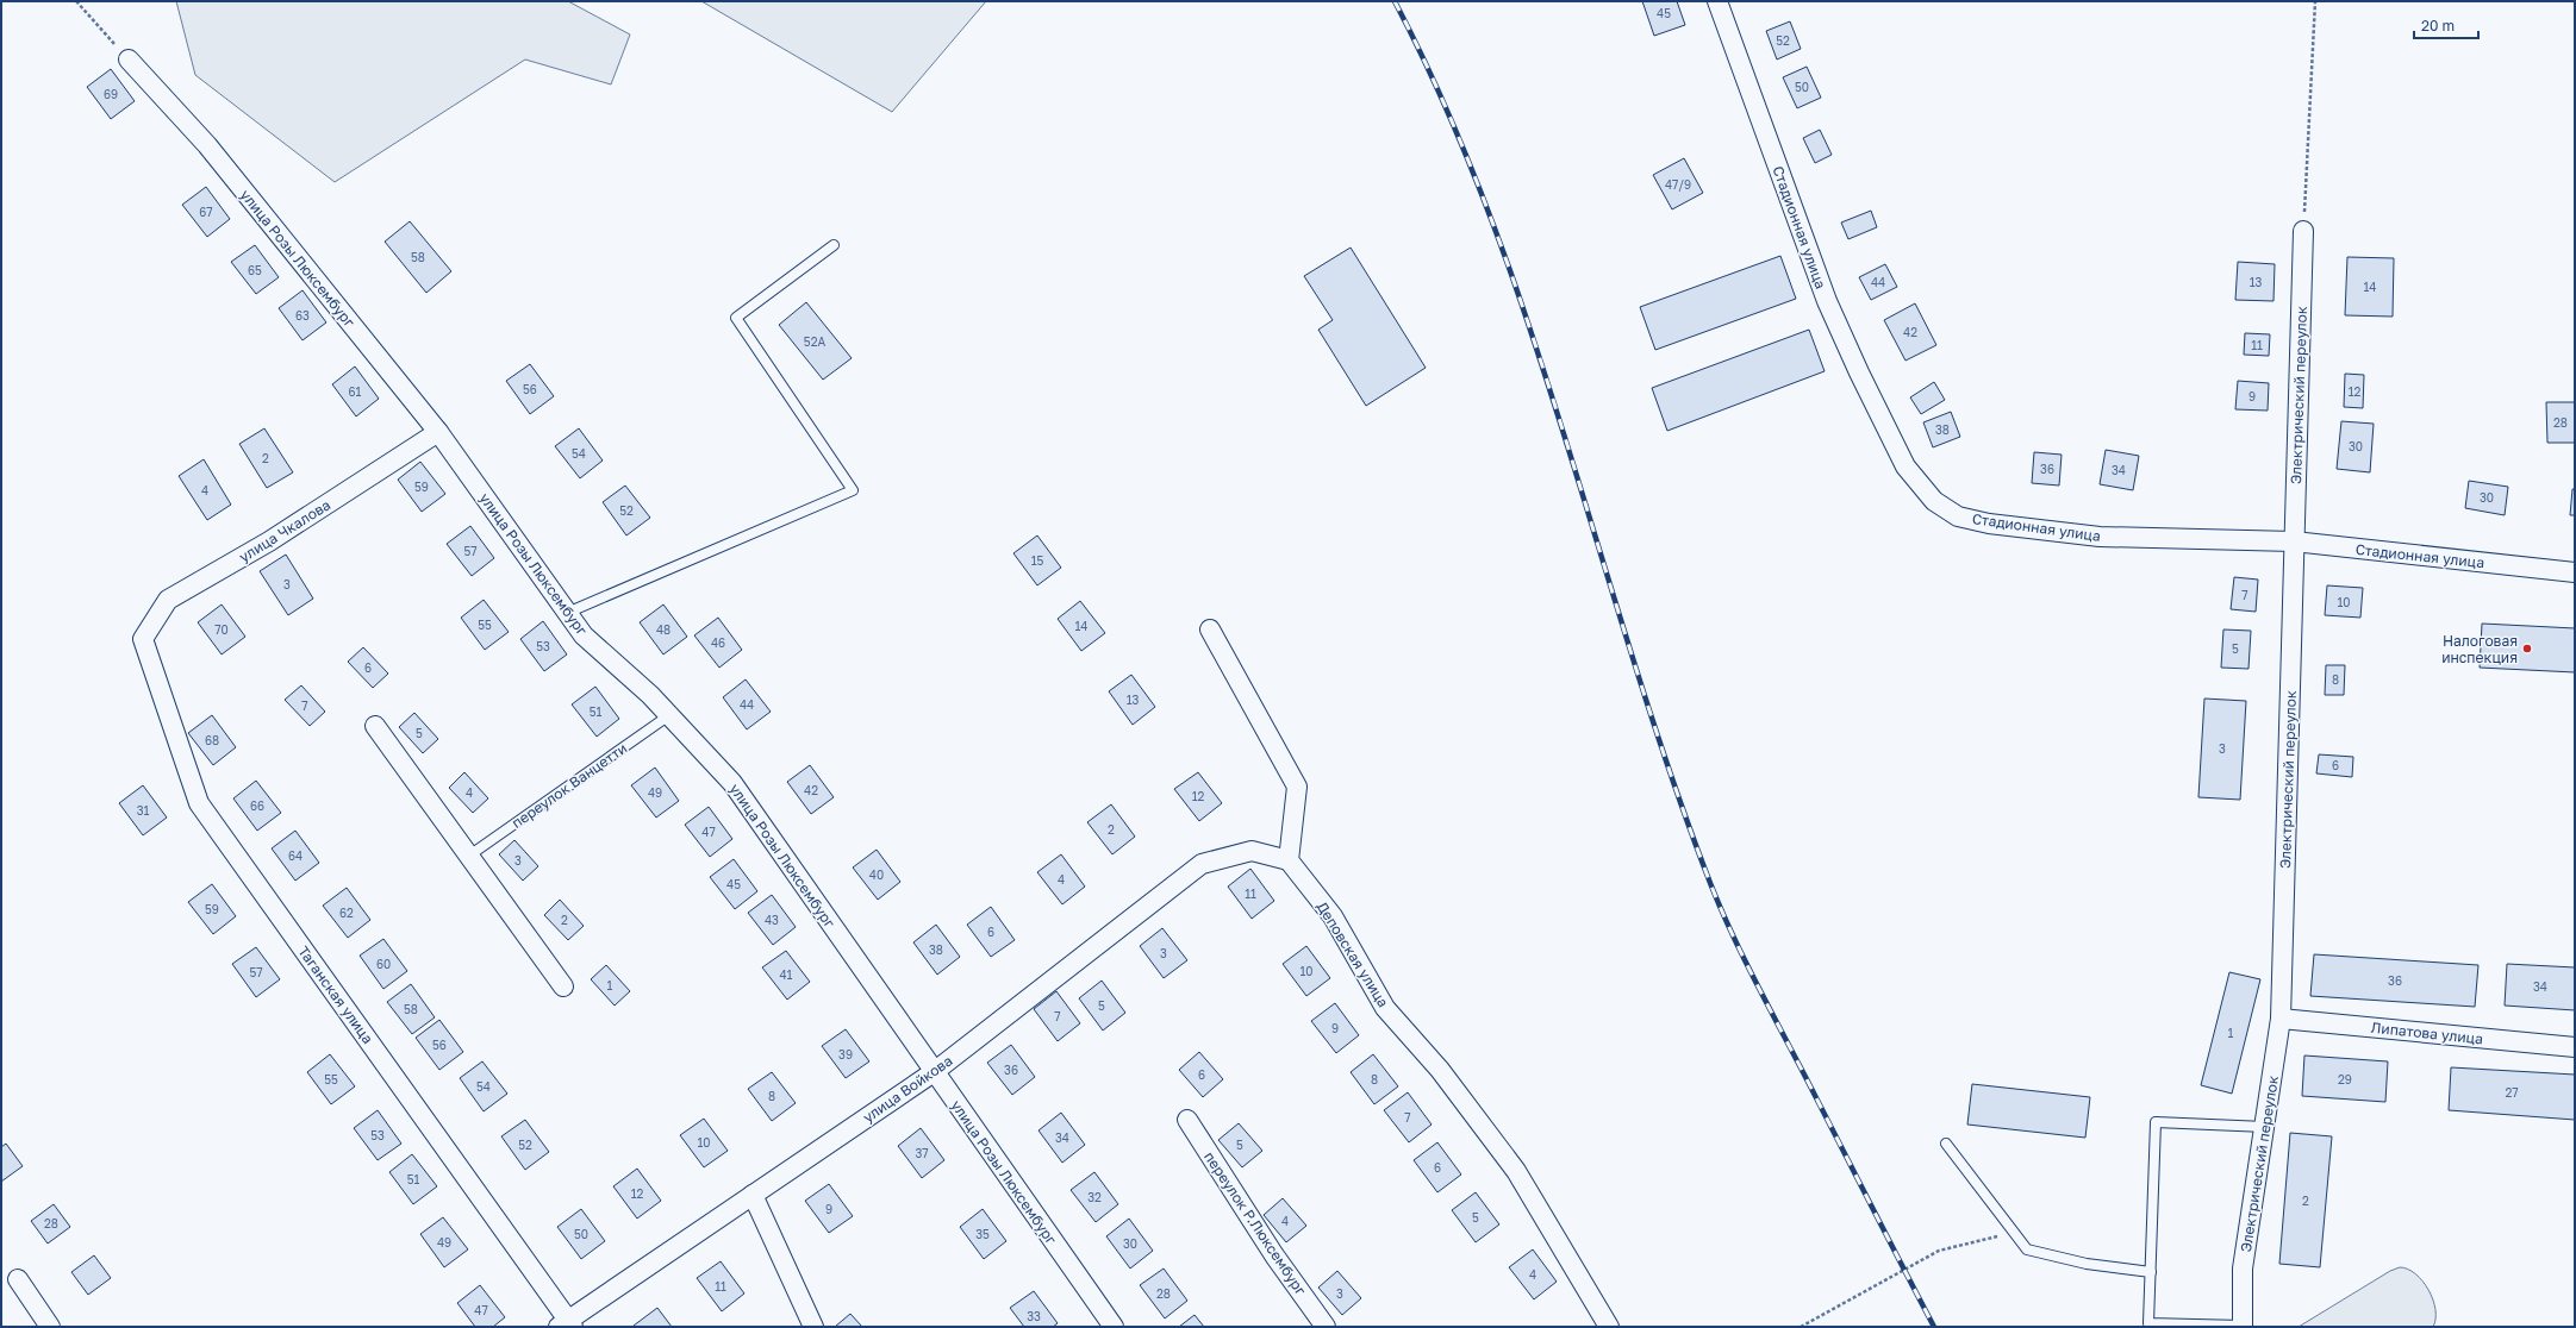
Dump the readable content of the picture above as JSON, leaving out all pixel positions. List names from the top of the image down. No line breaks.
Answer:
{"streets":{"street":["Стадионная улица","улица Розы Люксембург","Электрический переулок","улица Чкалова","Деповская улица","Таганская улица","Липатова улица","улица Войкова","переулок Р.Люксембург"],"lane":["переулок Ванцетти"]},"crossings":[["Стадионная улица","Электрический переулок"],["улица Розы Люксембург","улица Чкалова"],["улица Розы Люксембург","переулок Ванцетти"],["улица Розы Люксембург","улица Войкова"],["Электрический переулок","Липатова улица"],["улица Чкалова","Таганская улица"],["Деповская улица","улица Войкова"],["Таганская улица","улица Войкова"]],"places":["Налоговая инспекция"],"house_numbers":["45","52","50","69","47/9","67","58","65","44","13","14","63","42","52А","11","56","61","12","9","28","38","30","54","2","36","34","59","4","30","52","57","15","3","7","10","55","14","70","48","46","53","5","6","8","13","44","7","51","5","68","3","6","42","4","49","12","66","31","2","47","64","3","40","4","45","11","59","62","2","43","6","38","3","60","10","57","41","36","1","34","5","58","7","9","1","56","39","36","6","55","8","29","54","27","8","7","53","34","10","52","5","37","6","51","12","32","2","9","5","4","28","50","35","49","30","4","11","28","3","47","33"],"scale_bar":"20 m"}
